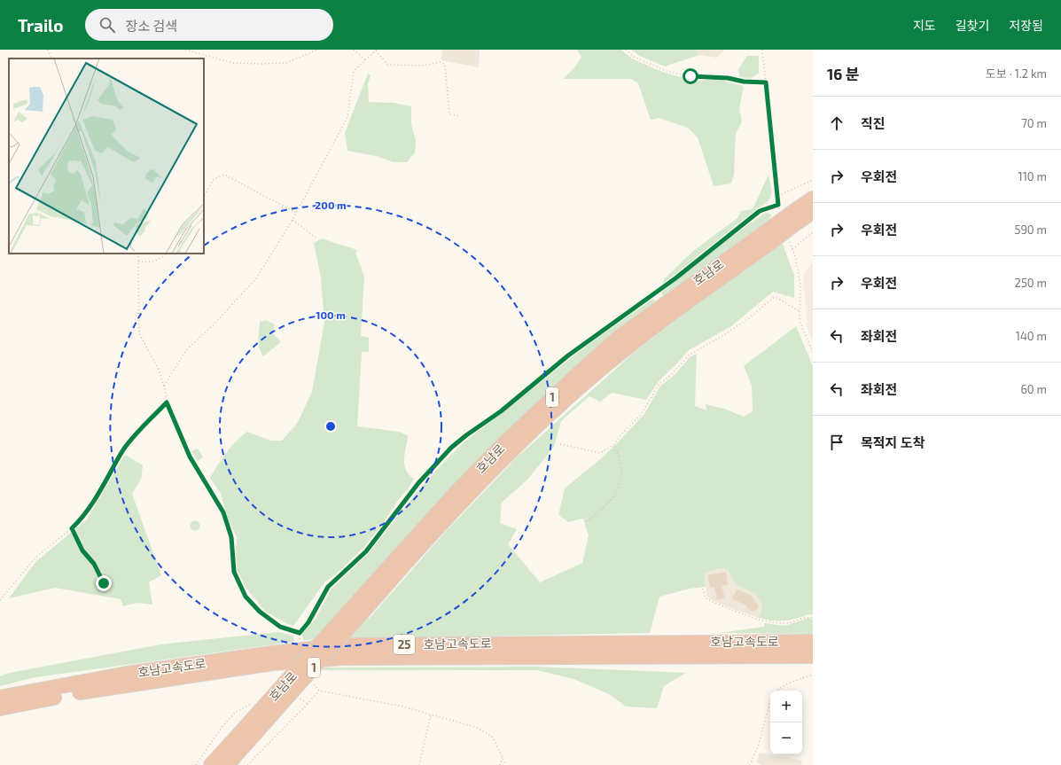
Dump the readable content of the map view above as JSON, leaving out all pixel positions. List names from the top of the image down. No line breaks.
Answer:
{"streets":{"highway":["호남로","1","호남고속도로","25"]},"page":{"header":"Trailo","search":"장소 검색","nav":["지도","길찾기","저장됨"],"heading":["16 분","도보 · 1.2 km"],"list":[["직진","70 m"],["우회전","110 m"],["우회전","590 m"],["우회전","250 m"],["좌회전","140 m"],["좌회전","60 m"],"목적지 도착"],"map_buttons":["+","−"]},"rings":["200 m","100 m"]}
